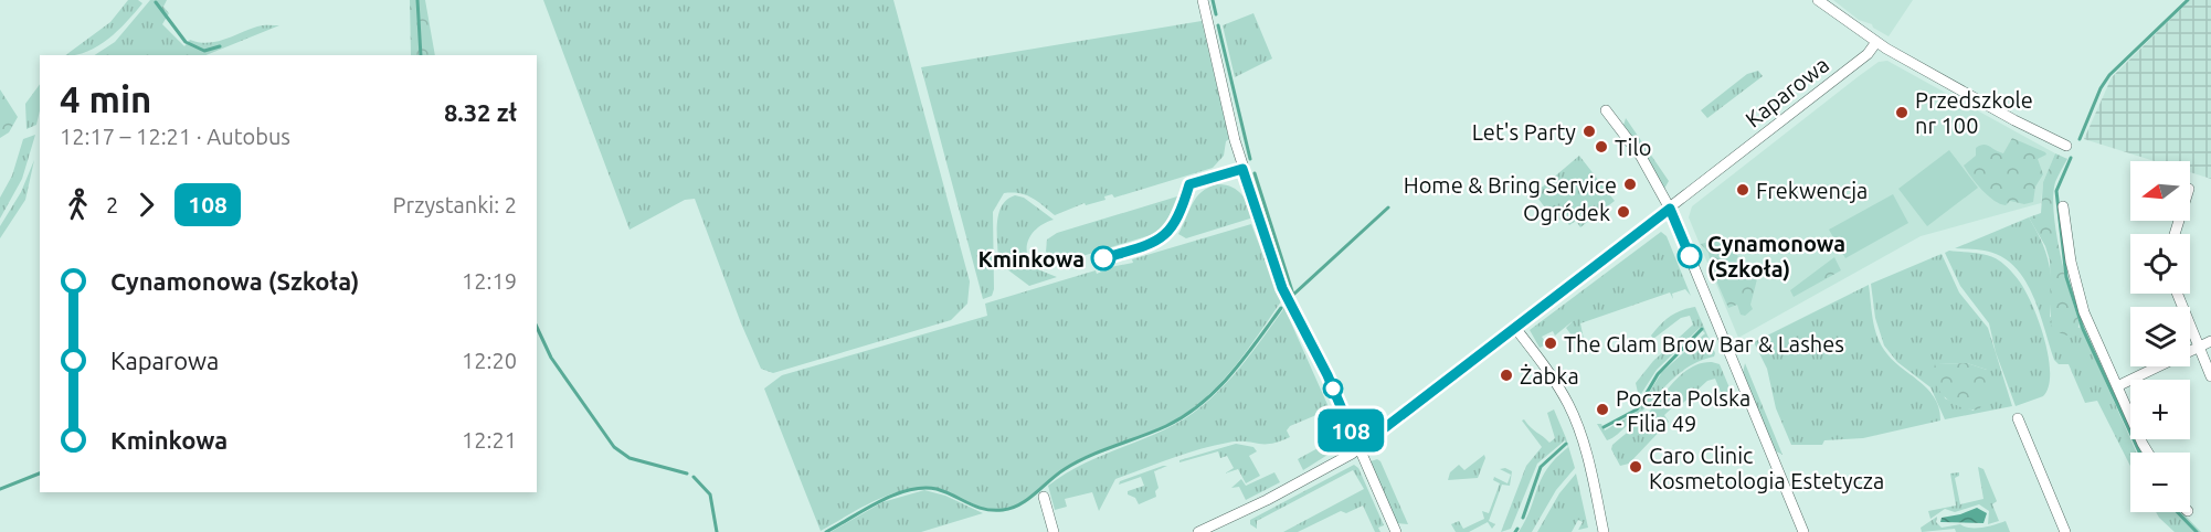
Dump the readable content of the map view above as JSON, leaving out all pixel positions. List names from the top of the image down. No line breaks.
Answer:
{"streets":{"street":["Kaparowa"]},"places":["Przedszkole nr 100","Let's Party","Tilo","Home & Bring Service","Frekwencja","Ogródek","Cynamonowa (Szkoła)","Kminkowa","The Glam Brow Bar & Lashes","Żabka","Poczta Polska - Filia 49","Caro Clinic Kosmetologia Estetycza"],"lines":["bus line 108"],"north":"left","page":{"on_map":"108","heading":["4 min","12:17 – 12:21 · Autobus","8.32 zł"],"map_buttons":["+","−"],"legs":["2","108","Przystanki: 2"],"list":[{"name":"Cynamonowa (Szkoła)","value":"12:19"},{"name":"Kaparowa","value":"12:20"},{"name":"Kminkowa","value":"12:21"}]}}
